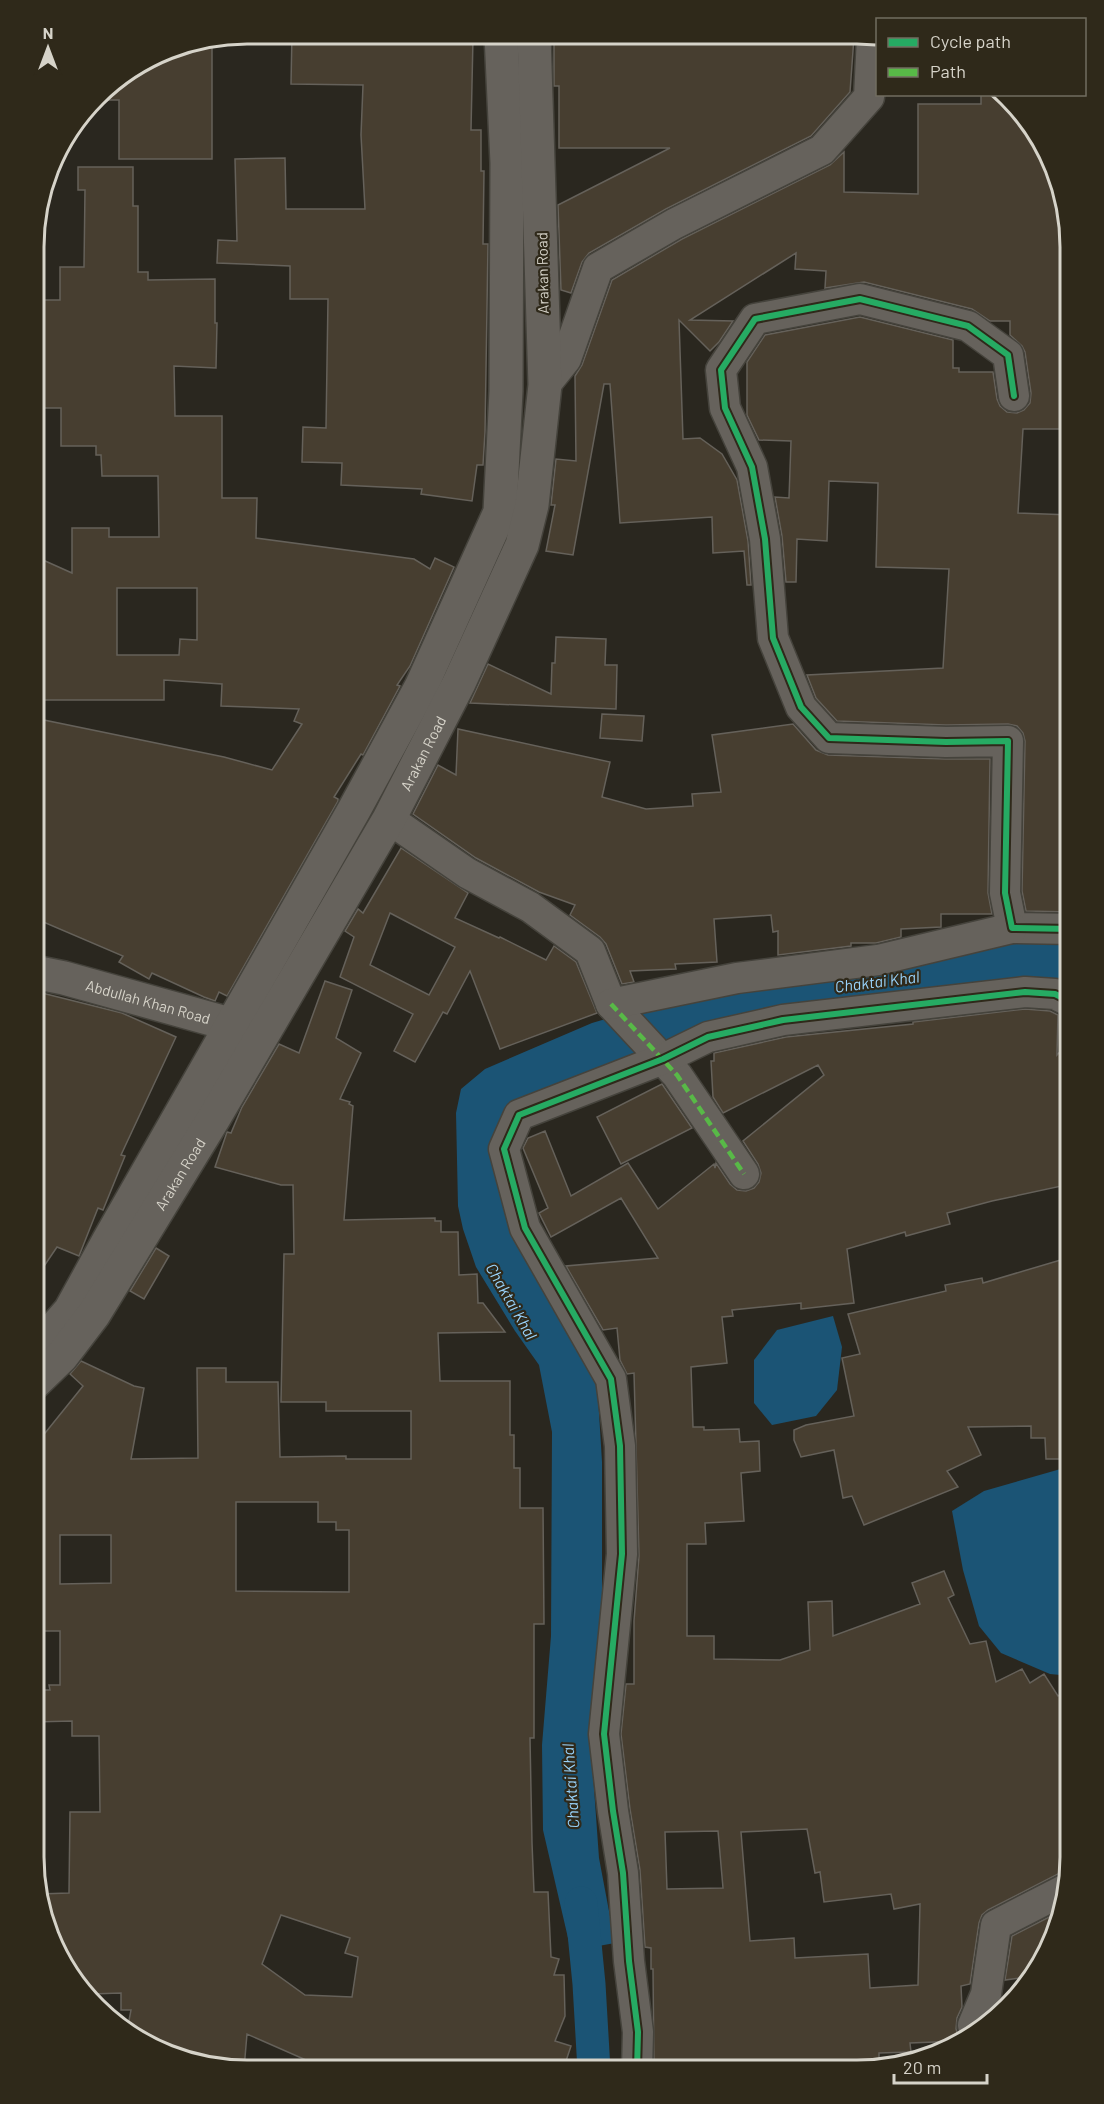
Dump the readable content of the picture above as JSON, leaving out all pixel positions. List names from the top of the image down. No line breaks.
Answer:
{"streets":{"main road":["Arakan Road","Abdullah Khan Road"]},"crossings":[["Arakan Road","Abdullah Khan Road"]],"water":["Chaktai Khal"],"legend":["Cycle path","Path"],"scale_bar":"20 m","north":"top"}
